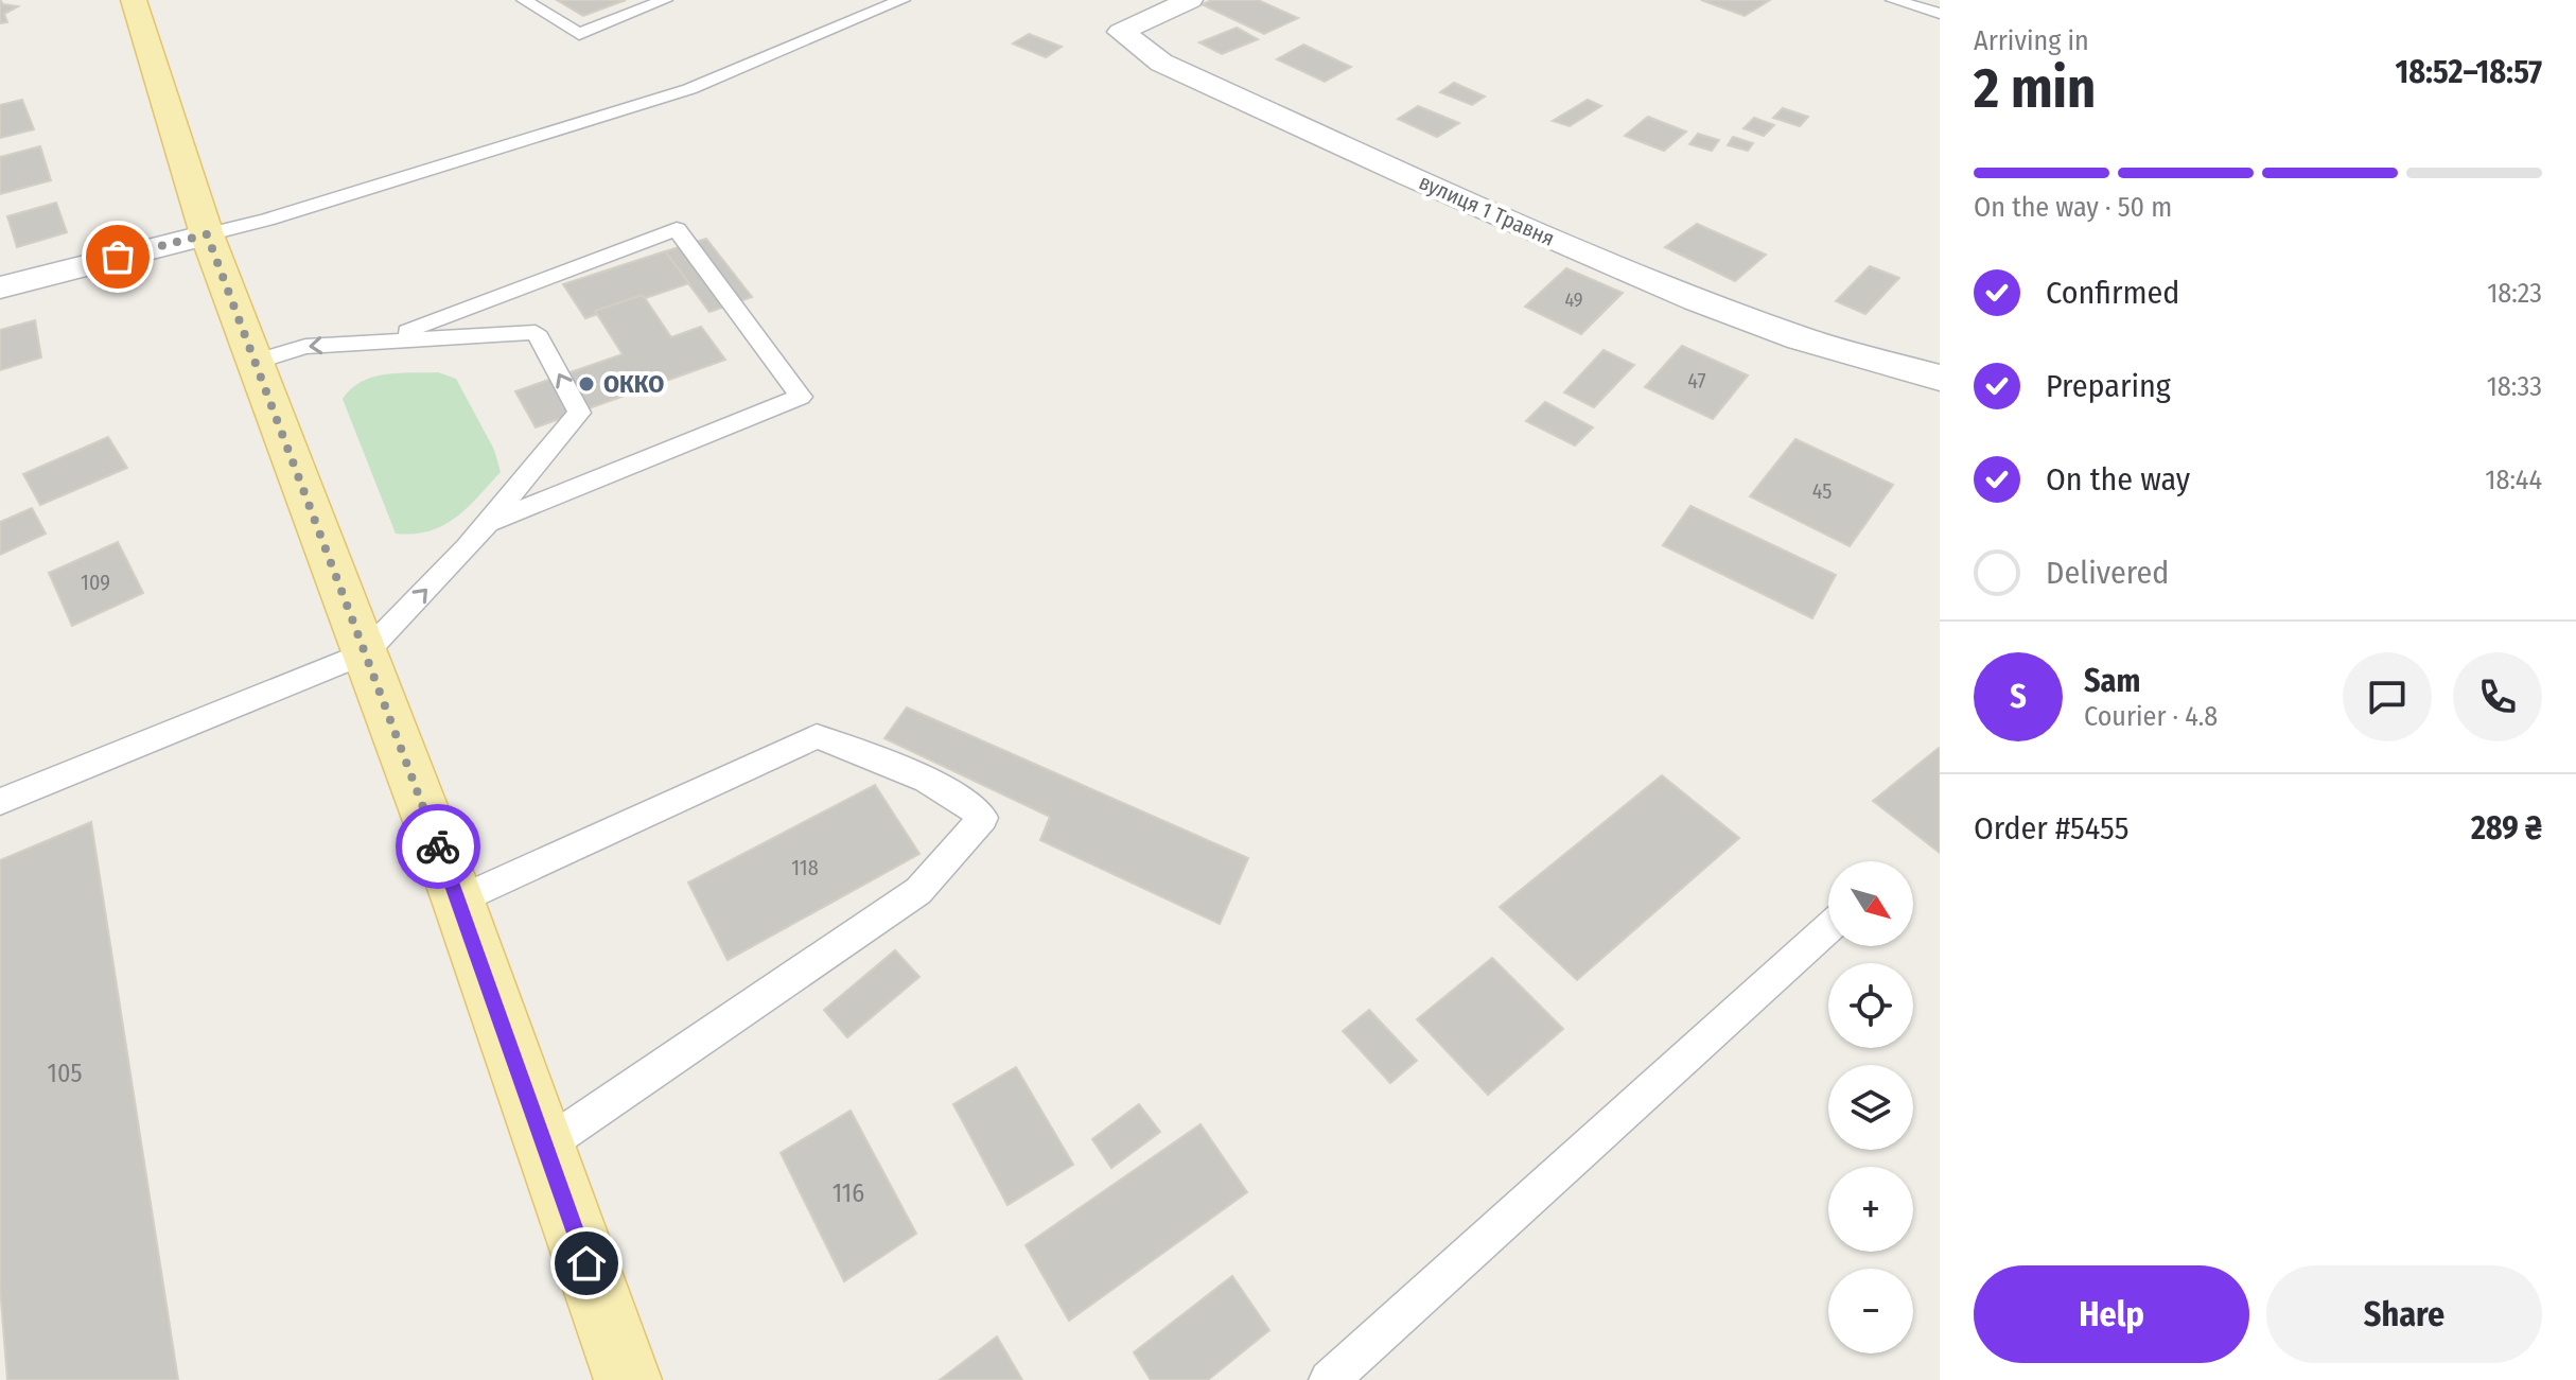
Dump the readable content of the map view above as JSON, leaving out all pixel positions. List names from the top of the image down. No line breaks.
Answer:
{"streets":{"street":["вулиця 1 Травня"]},"places":["ОККО"],"house_numbers":["49","47","45","109","118","105","116"],"north":"bottom right","page":{"heading":["2 min","Arriving in","18:52–18:57"],"panel":["Sam","Courier · 4.8","Order #5455","289 ₴"],"bar":"On the way · 50 m","list":[["Confirmed","18:23"],["Preparing","18:33"],["On the way","18:44"],"Delivered"],"round":"S","map_buttons":["+","−"],"buttons":["Help","Share"]}}
